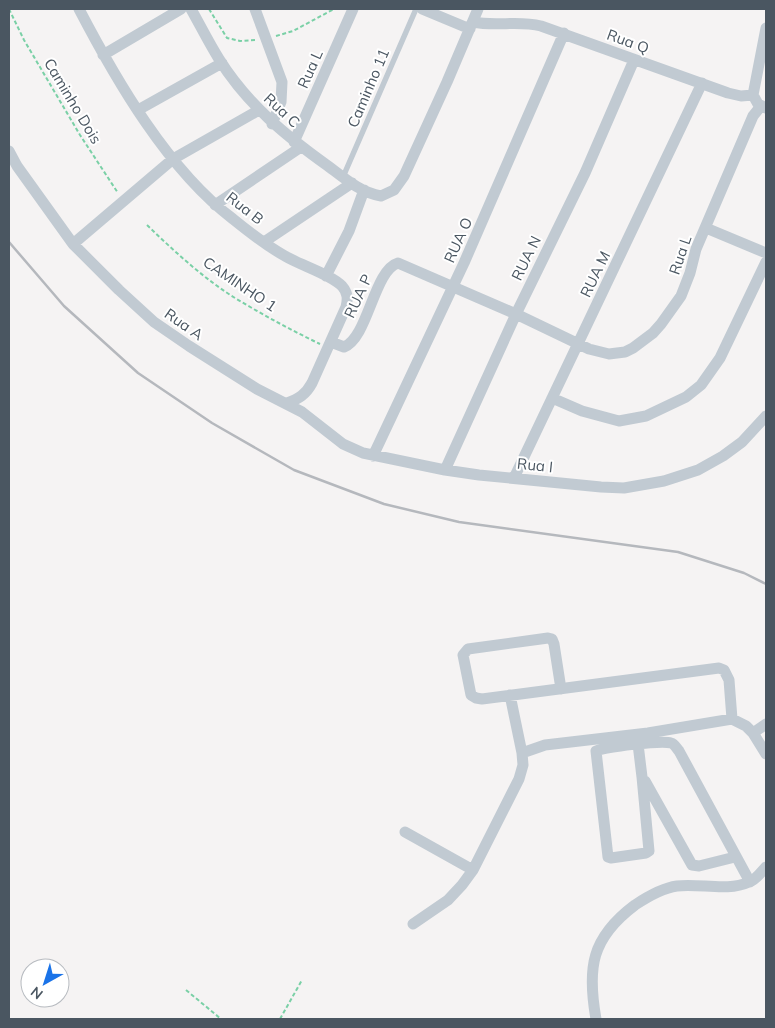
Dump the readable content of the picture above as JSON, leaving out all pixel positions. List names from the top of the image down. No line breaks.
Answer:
{"streets":{"street":["Rua Q","Rua L","Rua C","Rua B","RUA O","RUA N","RUA M","RUA P","Rua A","Rua I"],"lane":["Caminho 11"],"path":["Caminho Dois","CAMINHO 1"]},"crossings":[["Rua Q","Rua C"],["Rua Q","RUA O"],["Rua Q","RUA N"],["Rua Q","RUA M"],["Rua L","Rua C"],["Rua L","RUA M"],["Rua L","RUA P"],["Caminho 11","Rua C"],["Rua B","CAMINHO 1"],["Rua B","RUA P"],["Rua B","Rua A"],["Rua B","Rua I"],["RUA O","RUA P"],["RUA O","Rua I"],["RUA N","RUA P"],["RUA N","Rua I"],["RUA M","RUA P"],["RUA M","Rua I"],["CAMINHO 1","RUA P"],["Rua A","Rua I"]],"north":"bottom left"}
